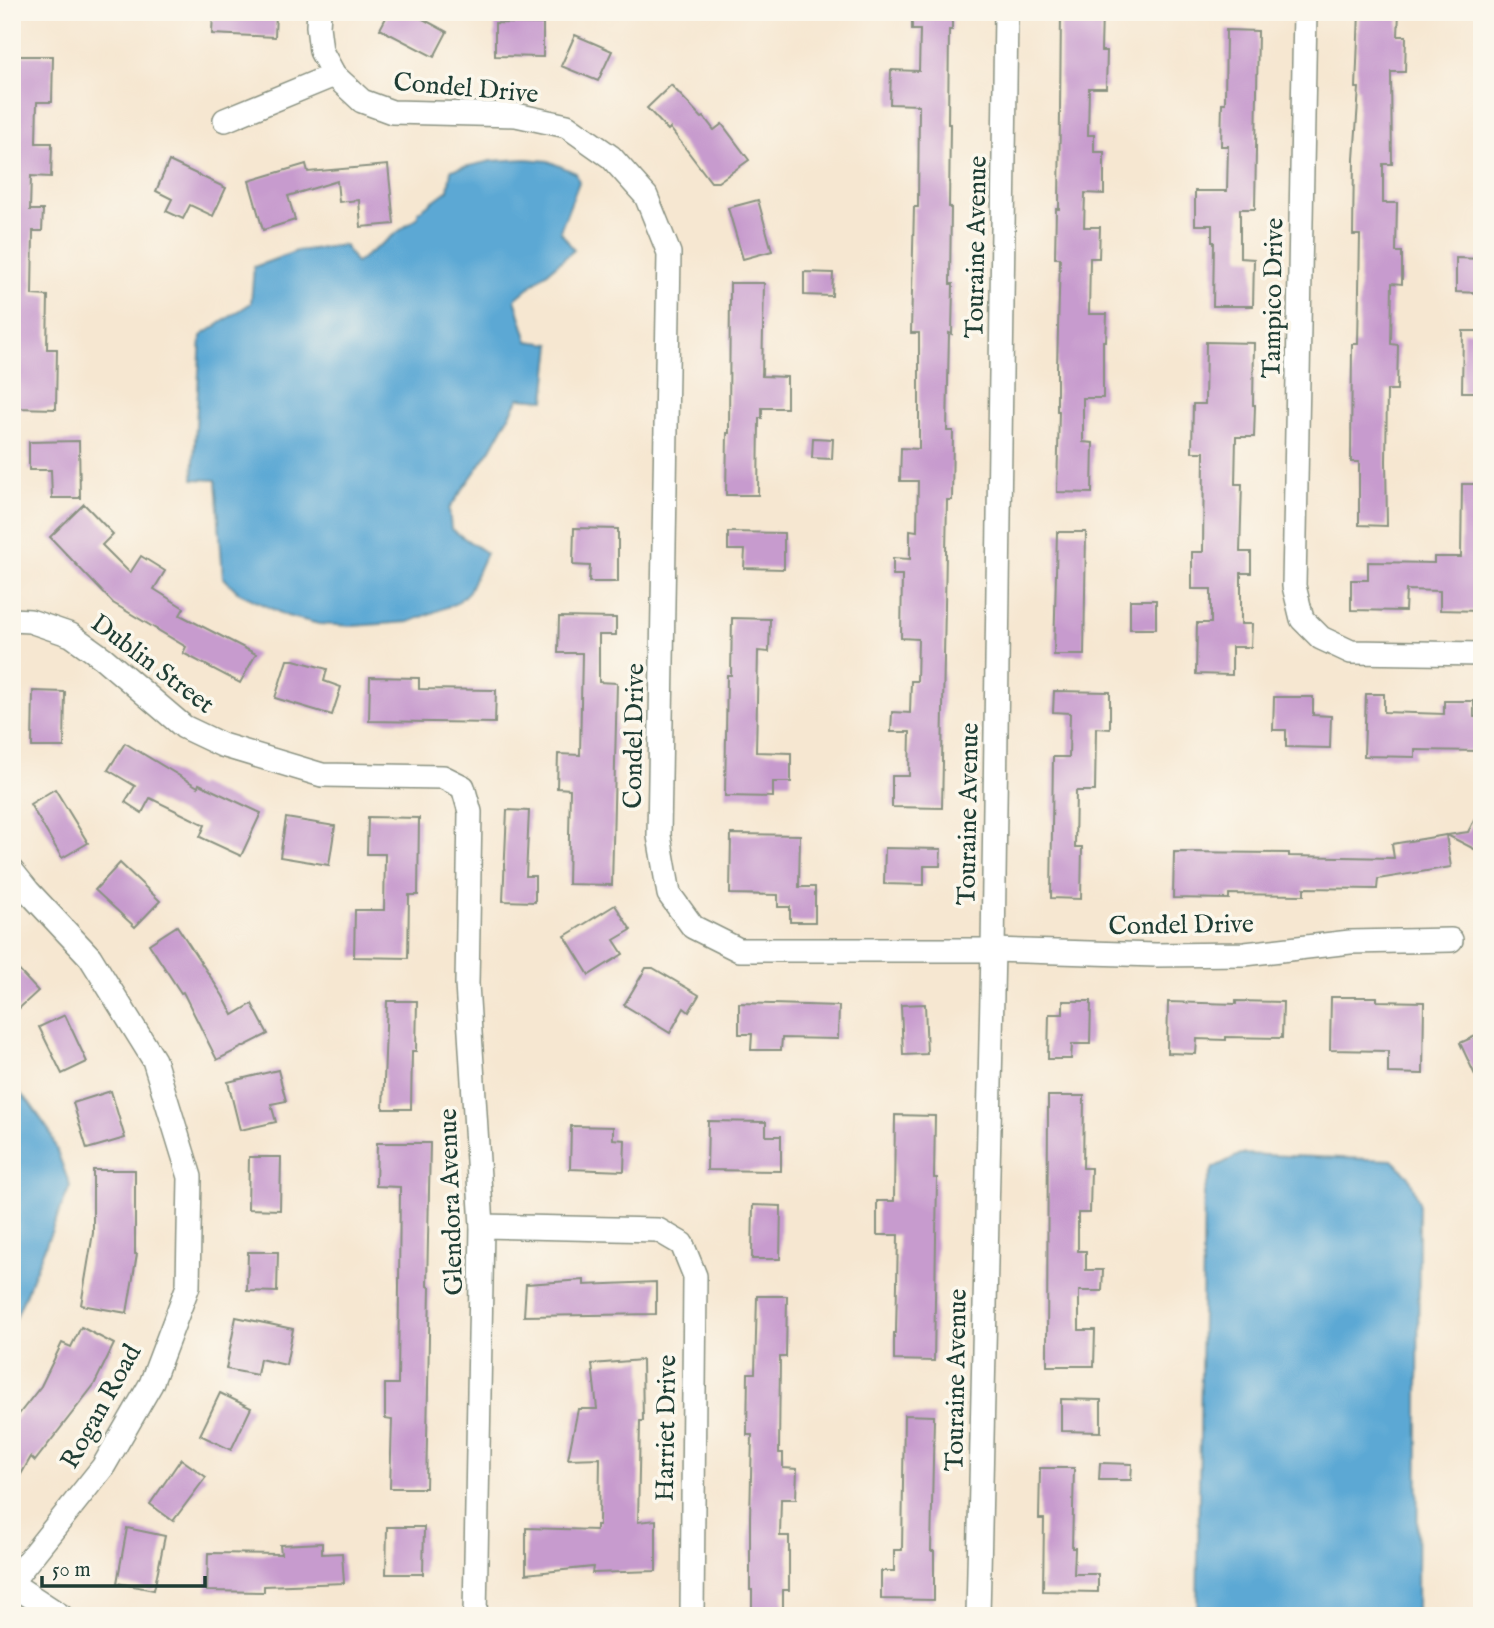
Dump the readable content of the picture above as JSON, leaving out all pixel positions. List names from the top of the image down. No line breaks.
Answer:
{"streets":{"street":["Condel Drive","Touraine Avenue","Tampico Drive","Dublin Street","Glendora Avenue","Rogan Road","Harriet Drive"]},"crossings":[["Condel Drive","Touraine Avenue"],["Dublin Street","Glendora Avenue"],["Glendora Avenue","Harriet Drive"]],"scale_bar":"50 m"}
